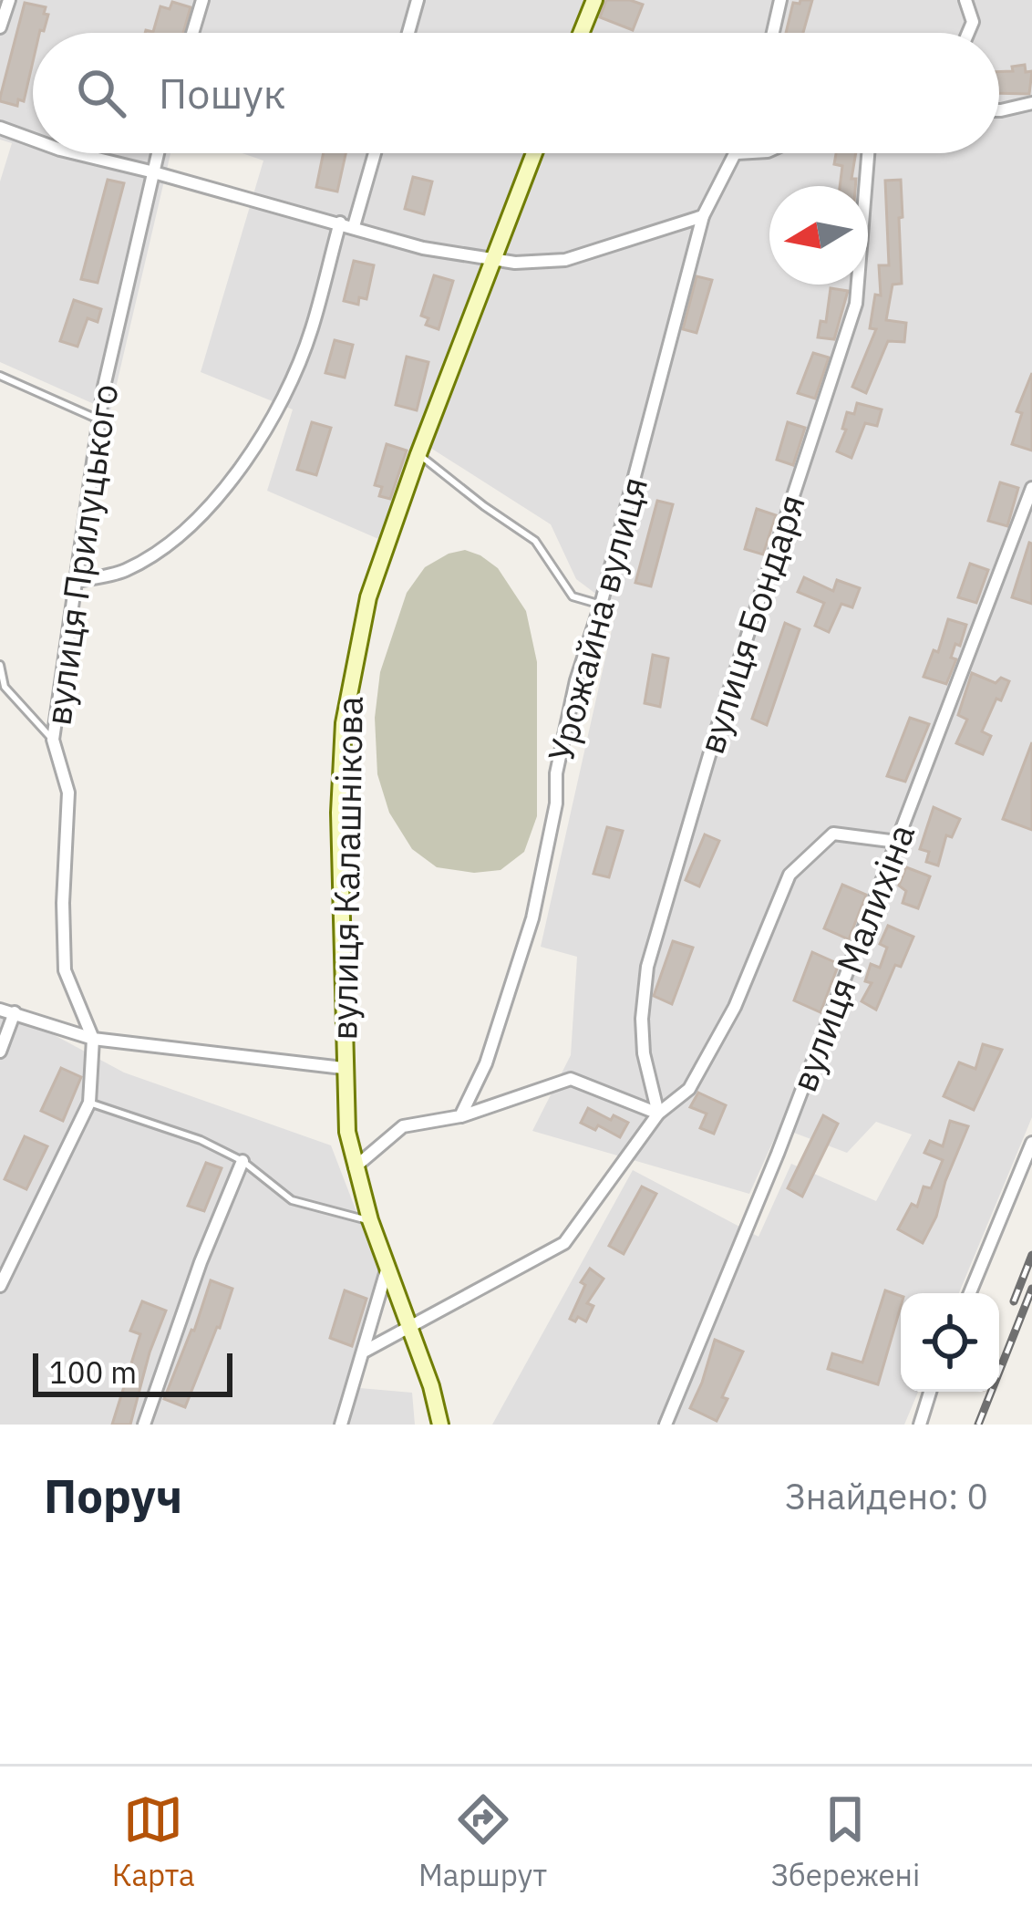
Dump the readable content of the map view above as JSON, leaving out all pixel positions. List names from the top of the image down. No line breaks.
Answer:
{"streets":{"street":["вулиця Прилуцького","Урожайна вулиця","вулиця Бондаря","вулиця Калашнікова","вулиця Малихіна"]},"scale_bar":"100 m","north":"left","page":{"search":"Пошук","scale":"100 m","heading":["Поруч","Знайдено: 0"],"nav":["Карта","Маршрут","Збережені"]}}
